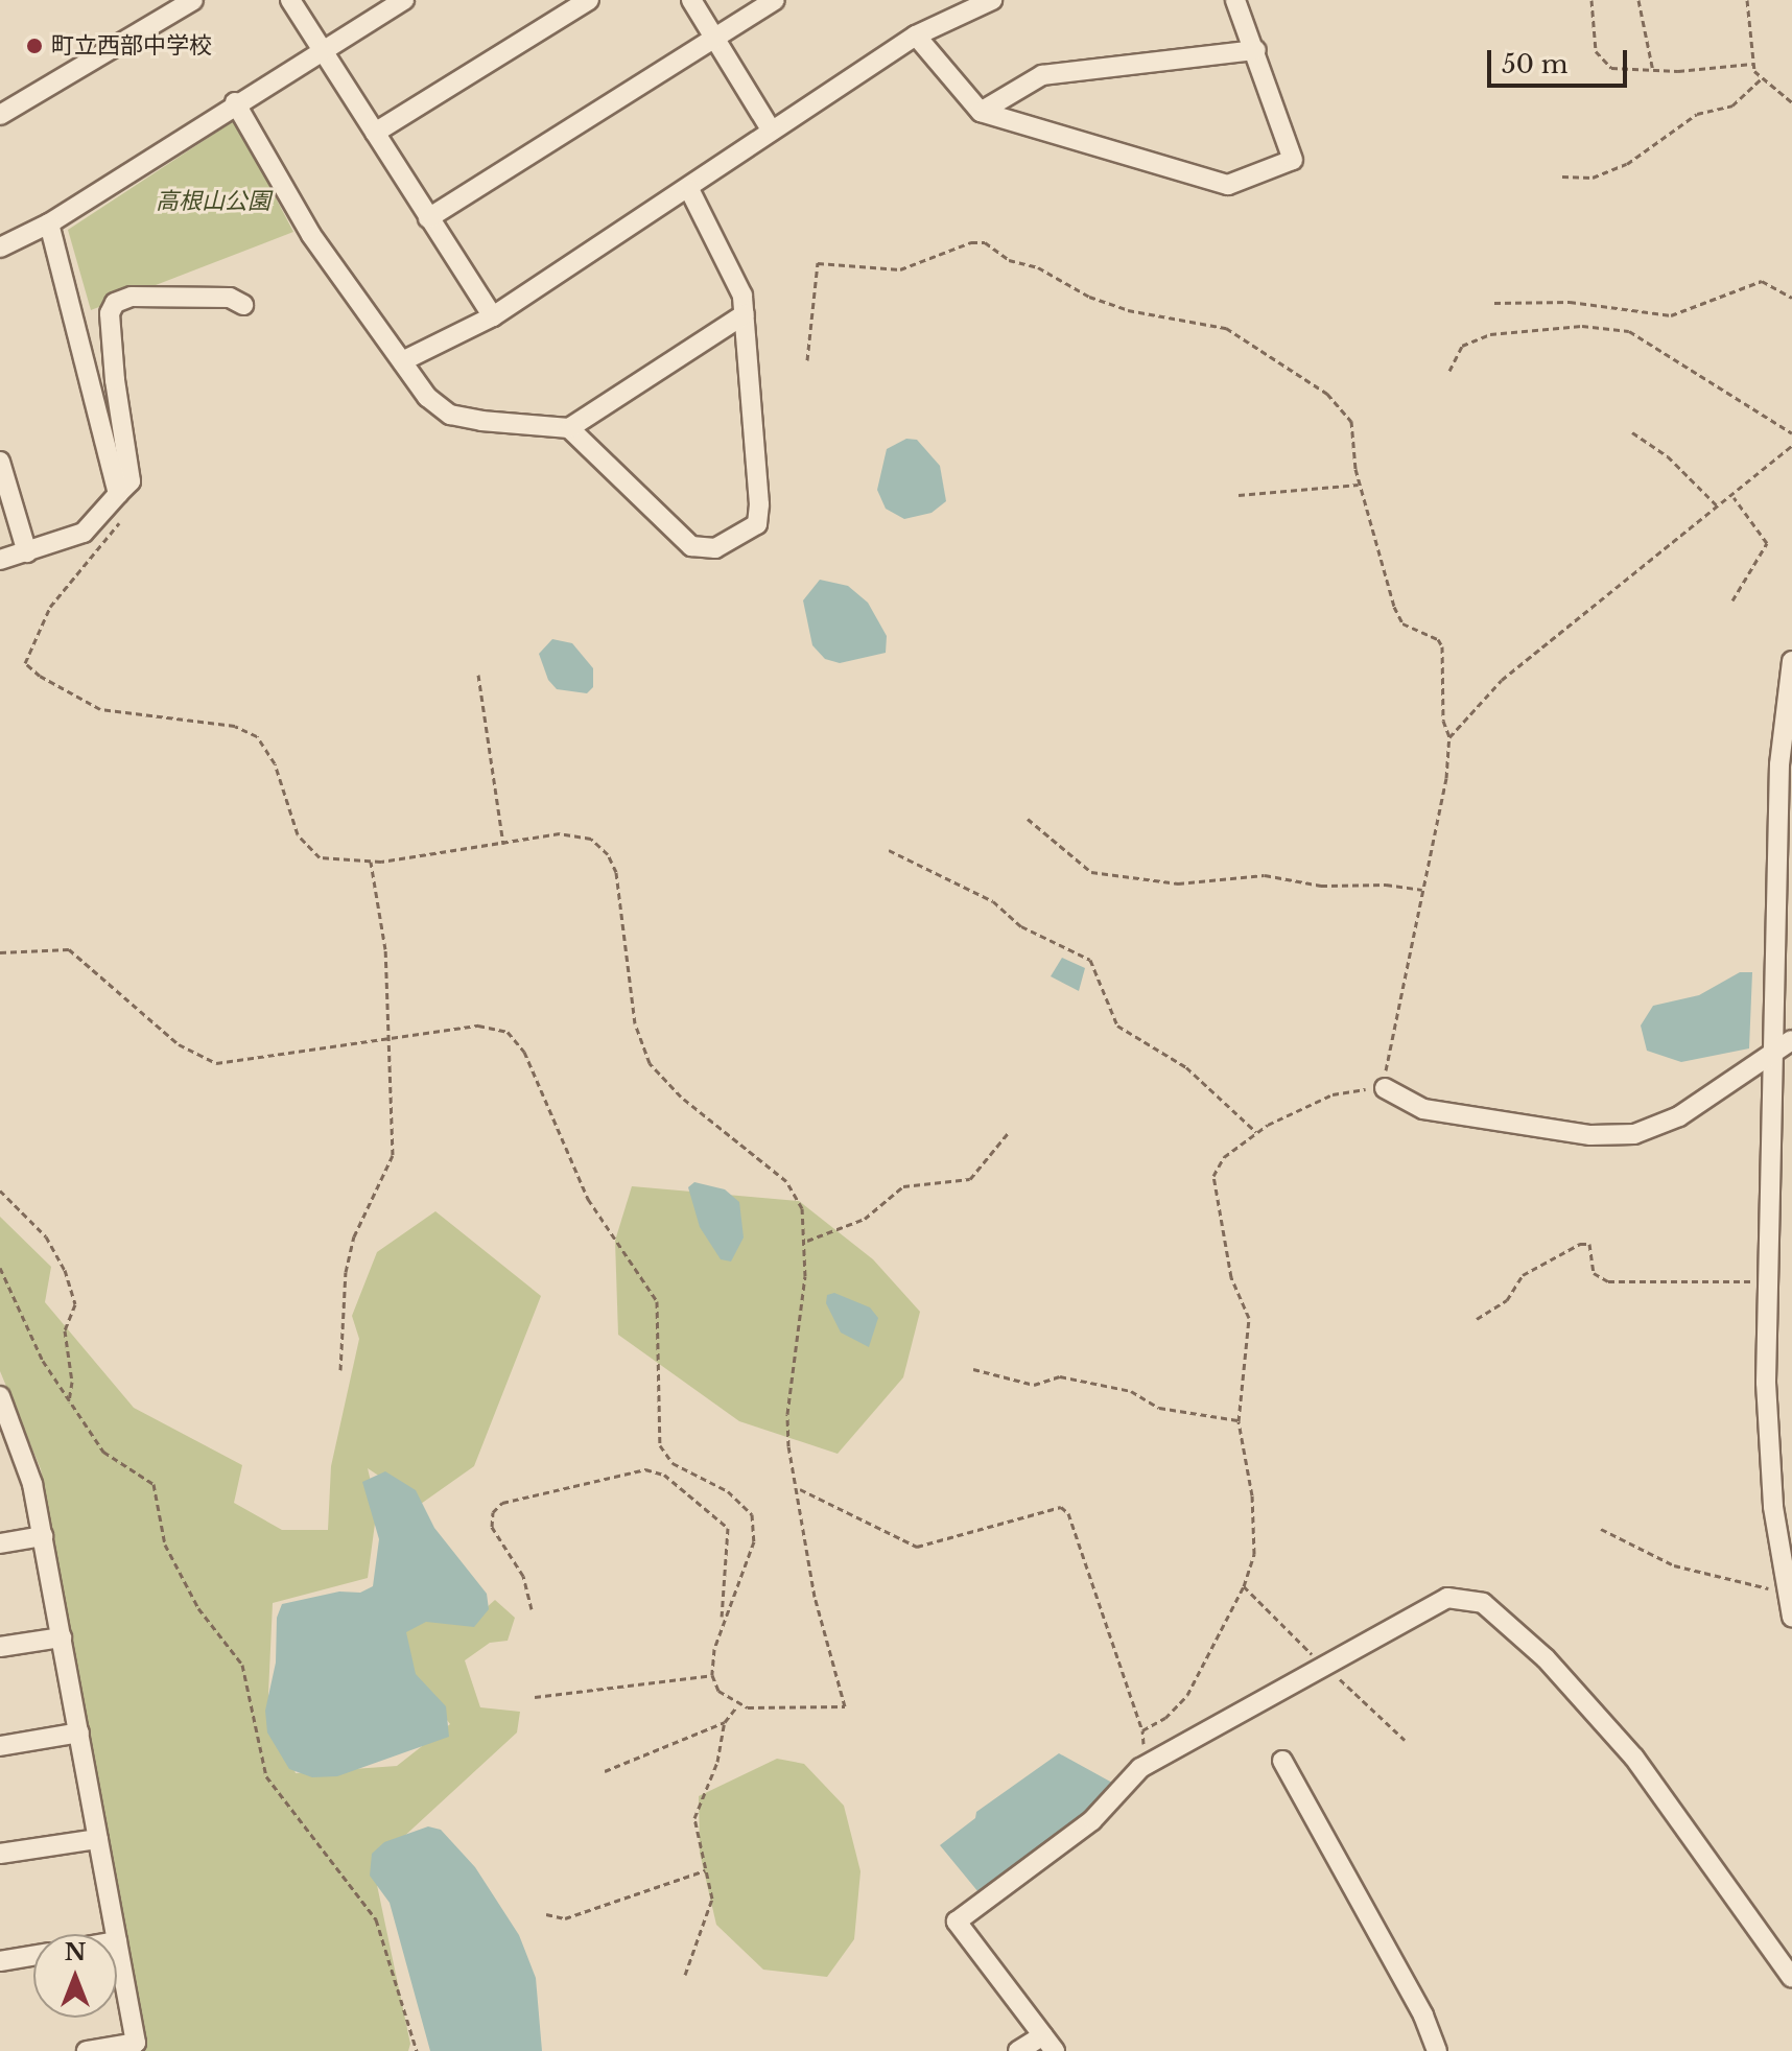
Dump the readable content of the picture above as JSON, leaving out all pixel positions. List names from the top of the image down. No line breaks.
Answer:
{"parks":["高根山公園"],"places":["町立西部中学校"],"scale_bar":"50 m","north":"top"}
